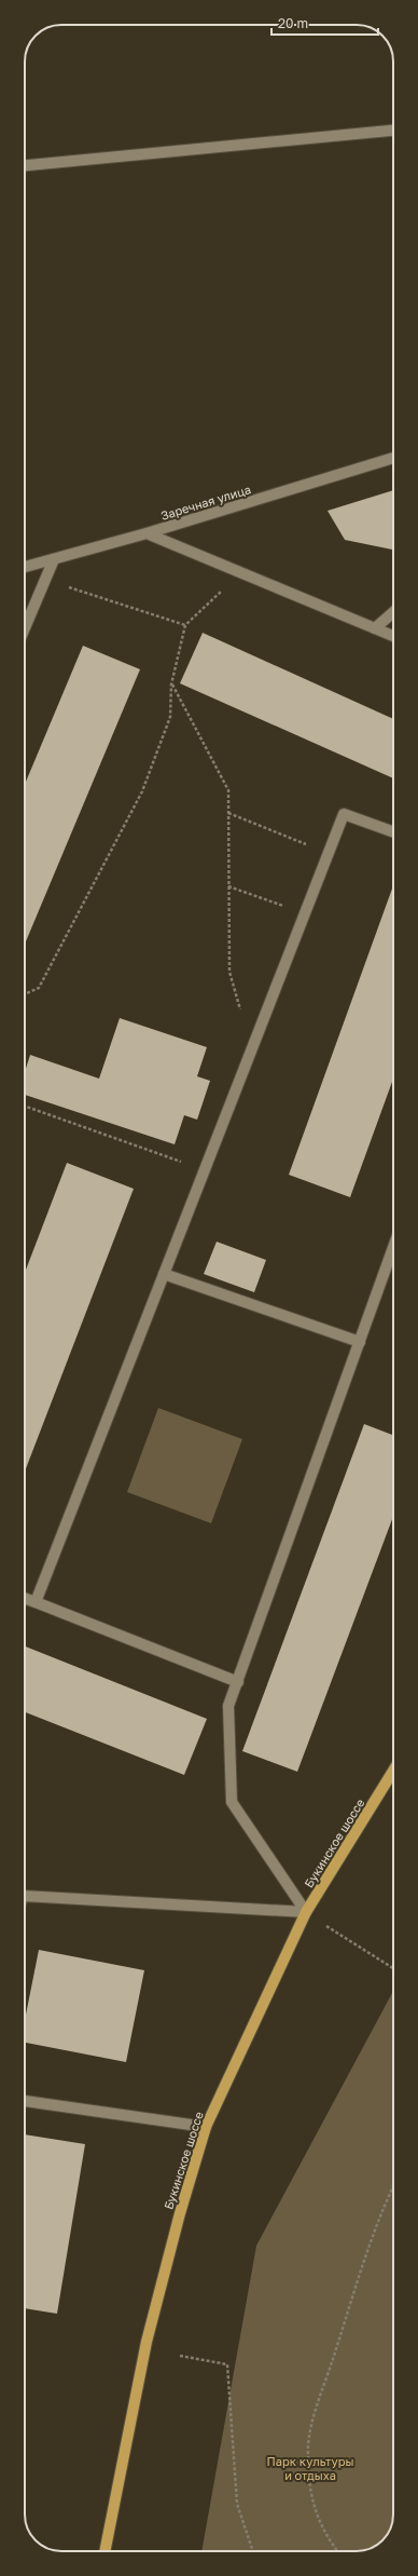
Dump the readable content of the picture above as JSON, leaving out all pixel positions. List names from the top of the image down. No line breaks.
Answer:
{"streets":{"main road":["Букинское шоссе"],"street":["Заречная улица"]},"parks":["Парк культуры и отдыха"],"scale_bar":"20 m"}
